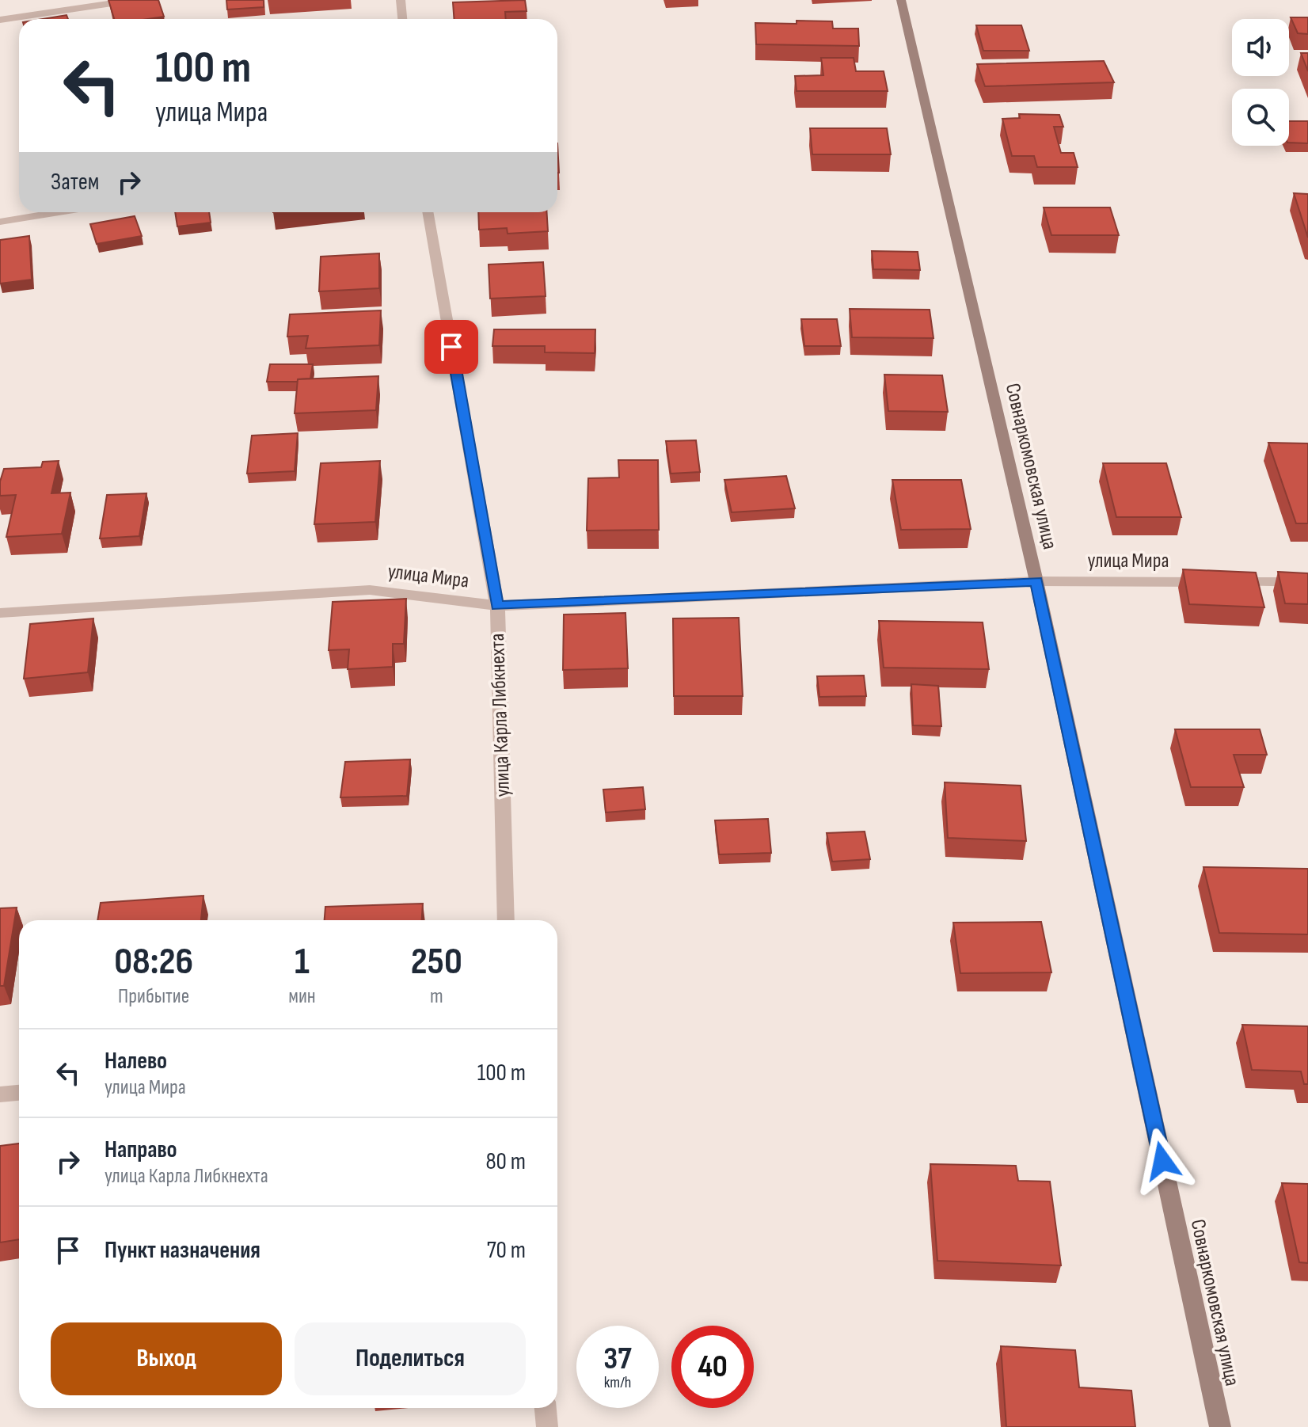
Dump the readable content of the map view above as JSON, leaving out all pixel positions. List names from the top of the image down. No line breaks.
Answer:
{"streets":{"street":["Совнаркомовская улица","улица Мира","улица Карла Либкнехта"]},"crossings":[["Совнаркомовская улица","улица Мира"],["улица Мира","улица Карла Либкнехта"]],"page":{"turn":["100 m","улица Мира"],"then":"Затем","eta":["08:26","Прибытие","1","мин","250","m"],"list":[{"name":"Налево","note":"улица Мира","value":"100 m"},{"name":"Направо","note":"улица Карла Либкнехта","value":"80 m"},{"name":"Пункт назначения","value":"70 m"}],"buttons":["Выход","Поделиться"],"speed":"37 km/h","limit":"40"}}
